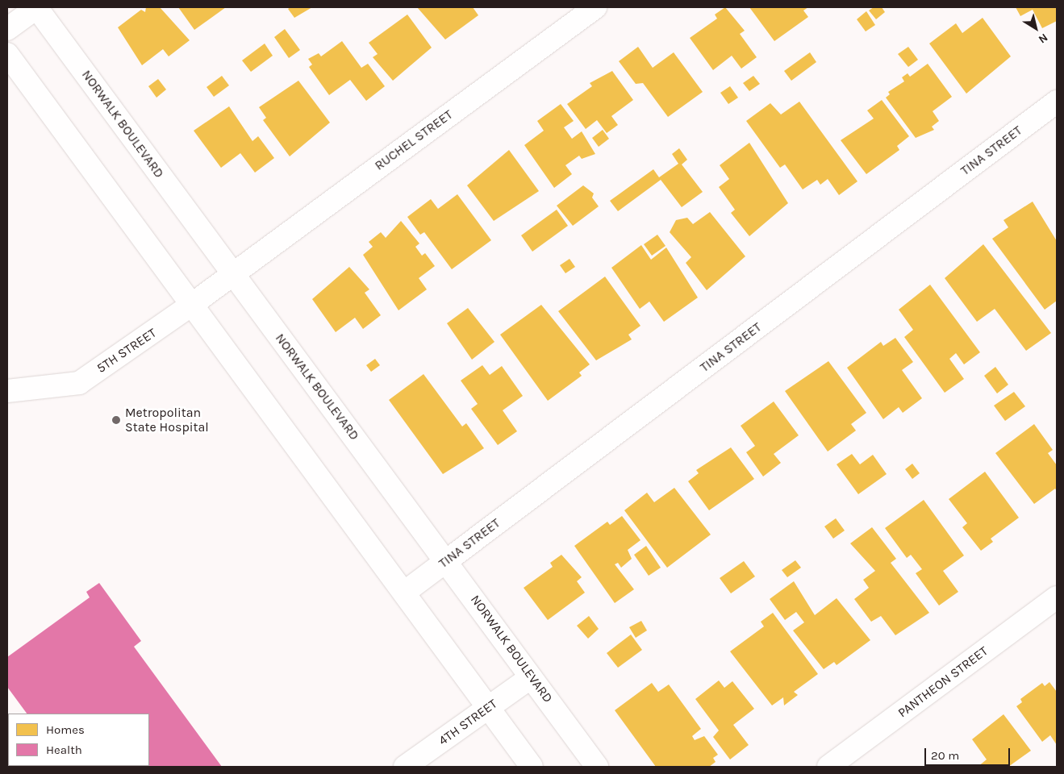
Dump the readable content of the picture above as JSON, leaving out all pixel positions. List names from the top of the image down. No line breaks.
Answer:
{"streets":{"street":["NORWALK BOULEVARD","RUCHEL STREET","TINA STREET","5TH STREET","PANTHEON STREET","4TH STREET"]},"crossings":[["NORWALK BOULEVARD","RUCHEL STREET"],["NORWALK BOULEVARD","TINA STREET"],["NORWALK BOULEVARD","5TH STREET"],["NORWALK BOULEVARD","4TH STREET"],["RUCHEL STREET","5TH STREET"]],"places":["Metropolitan State Hospital"],"legend":["Homes","Health"],"scale_bar":"20 m","north":"bottom right"}
